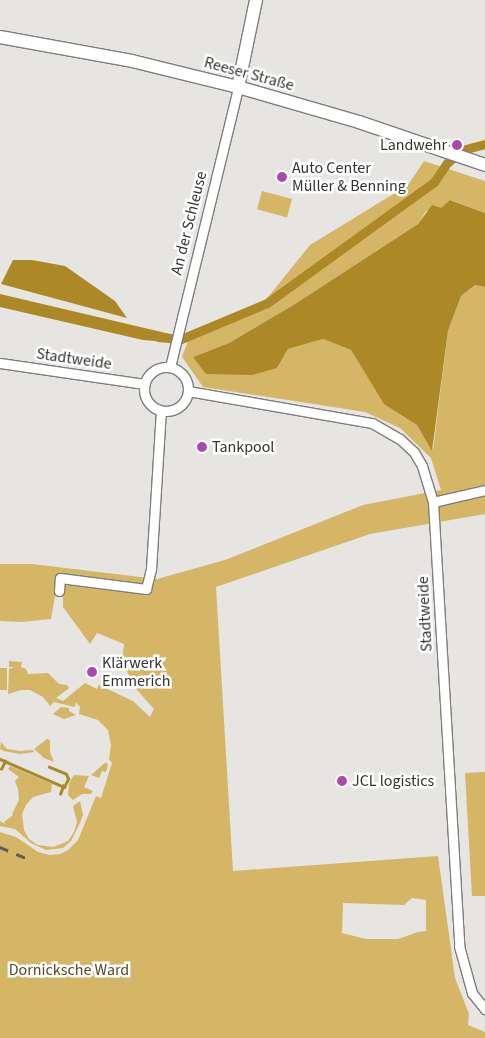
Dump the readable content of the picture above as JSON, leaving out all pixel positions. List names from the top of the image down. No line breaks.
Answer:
{"streets":{"main road":["Reeser Straße"],"street":["An der Schleuse","Stadtweide"]},"crossings":[["Reeser Straße","An der Schleuse"],["An der Schleuse","Stadtweide"]],"parks":["Dornicksche Ward"],"places":["Landwehr","Auto Center Müller & Benning","Tankpool","Klärwerk Emmerich","JCL logistics"]}
